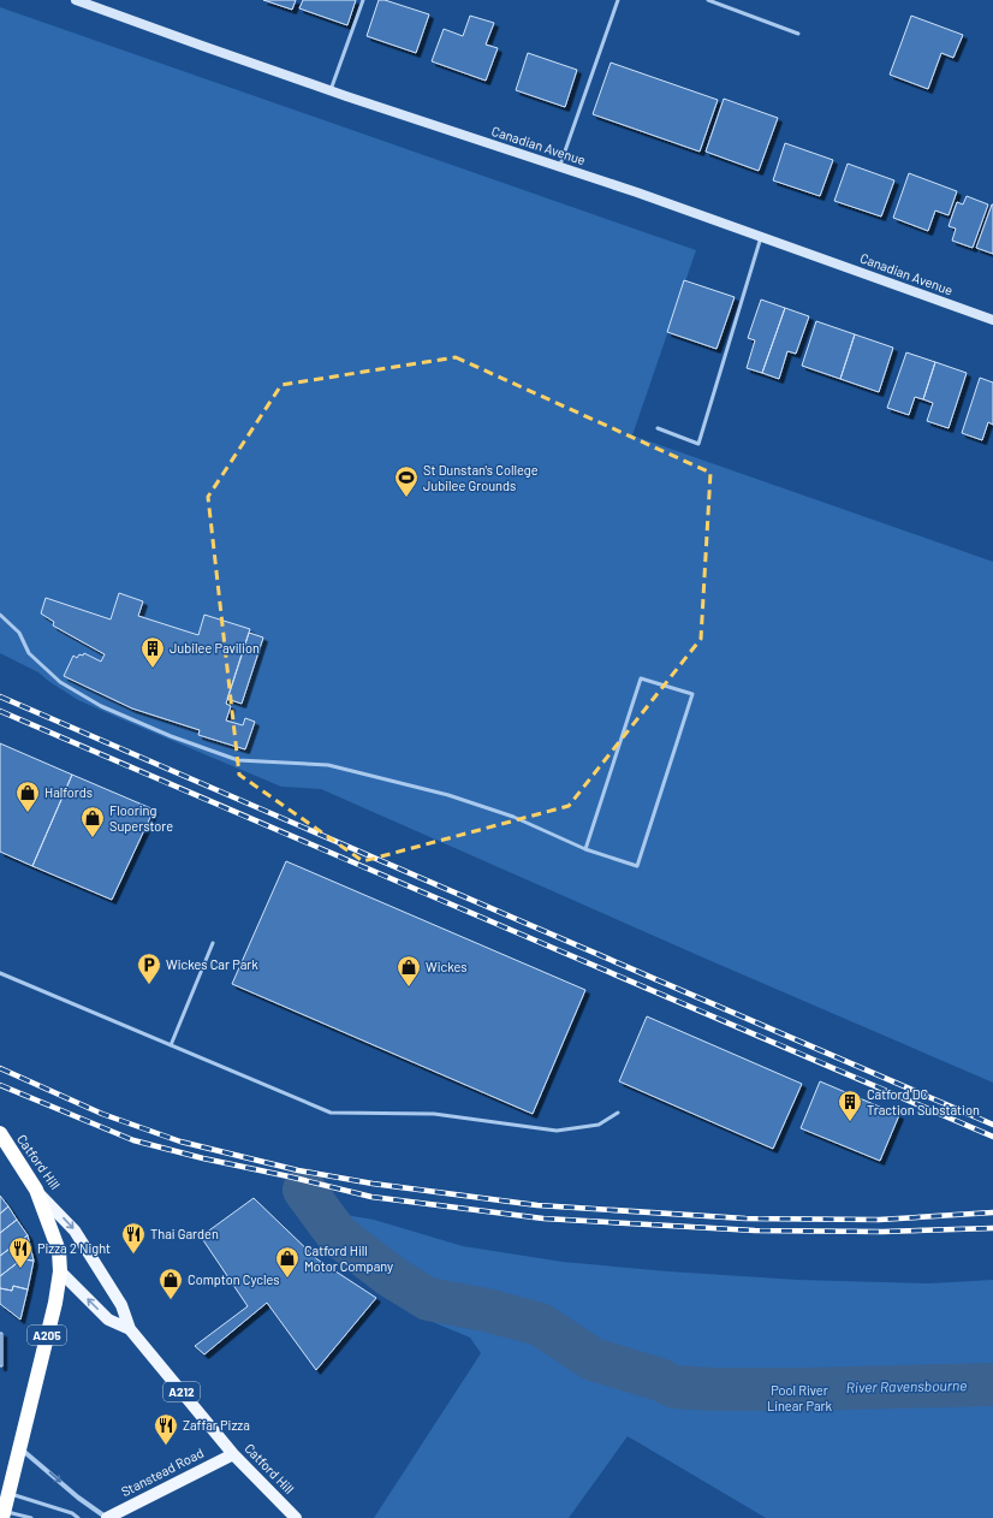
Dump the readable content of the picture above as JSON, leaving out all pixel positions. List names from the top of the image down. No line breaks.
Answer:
{"streets":{"highway":["Catford Hill","A205"],"main road":["A212","Stanstead Road"],"street":["Canadian Avenue"]},"crossings":[["Catford Hill","A205"],["Catford Hill","Stanstead Road"]],"water":["River Ravensbourne"],"parks":["Pool River Linear Park"],"places":{"sports":["St Dunstan's College Jubilee Grounds"],"building":["Jubilee Pavilion","Catford DC Traction Substation"],"shop":["Halfords","Flooring Superstore","Wickes","Catford Hill Motor Company","Compton Cycles"],"parking":["Wickes Car Park"],"restaurant":["Thai Garden","Pizza 2 Night","Zaffar Pizza"]}}
